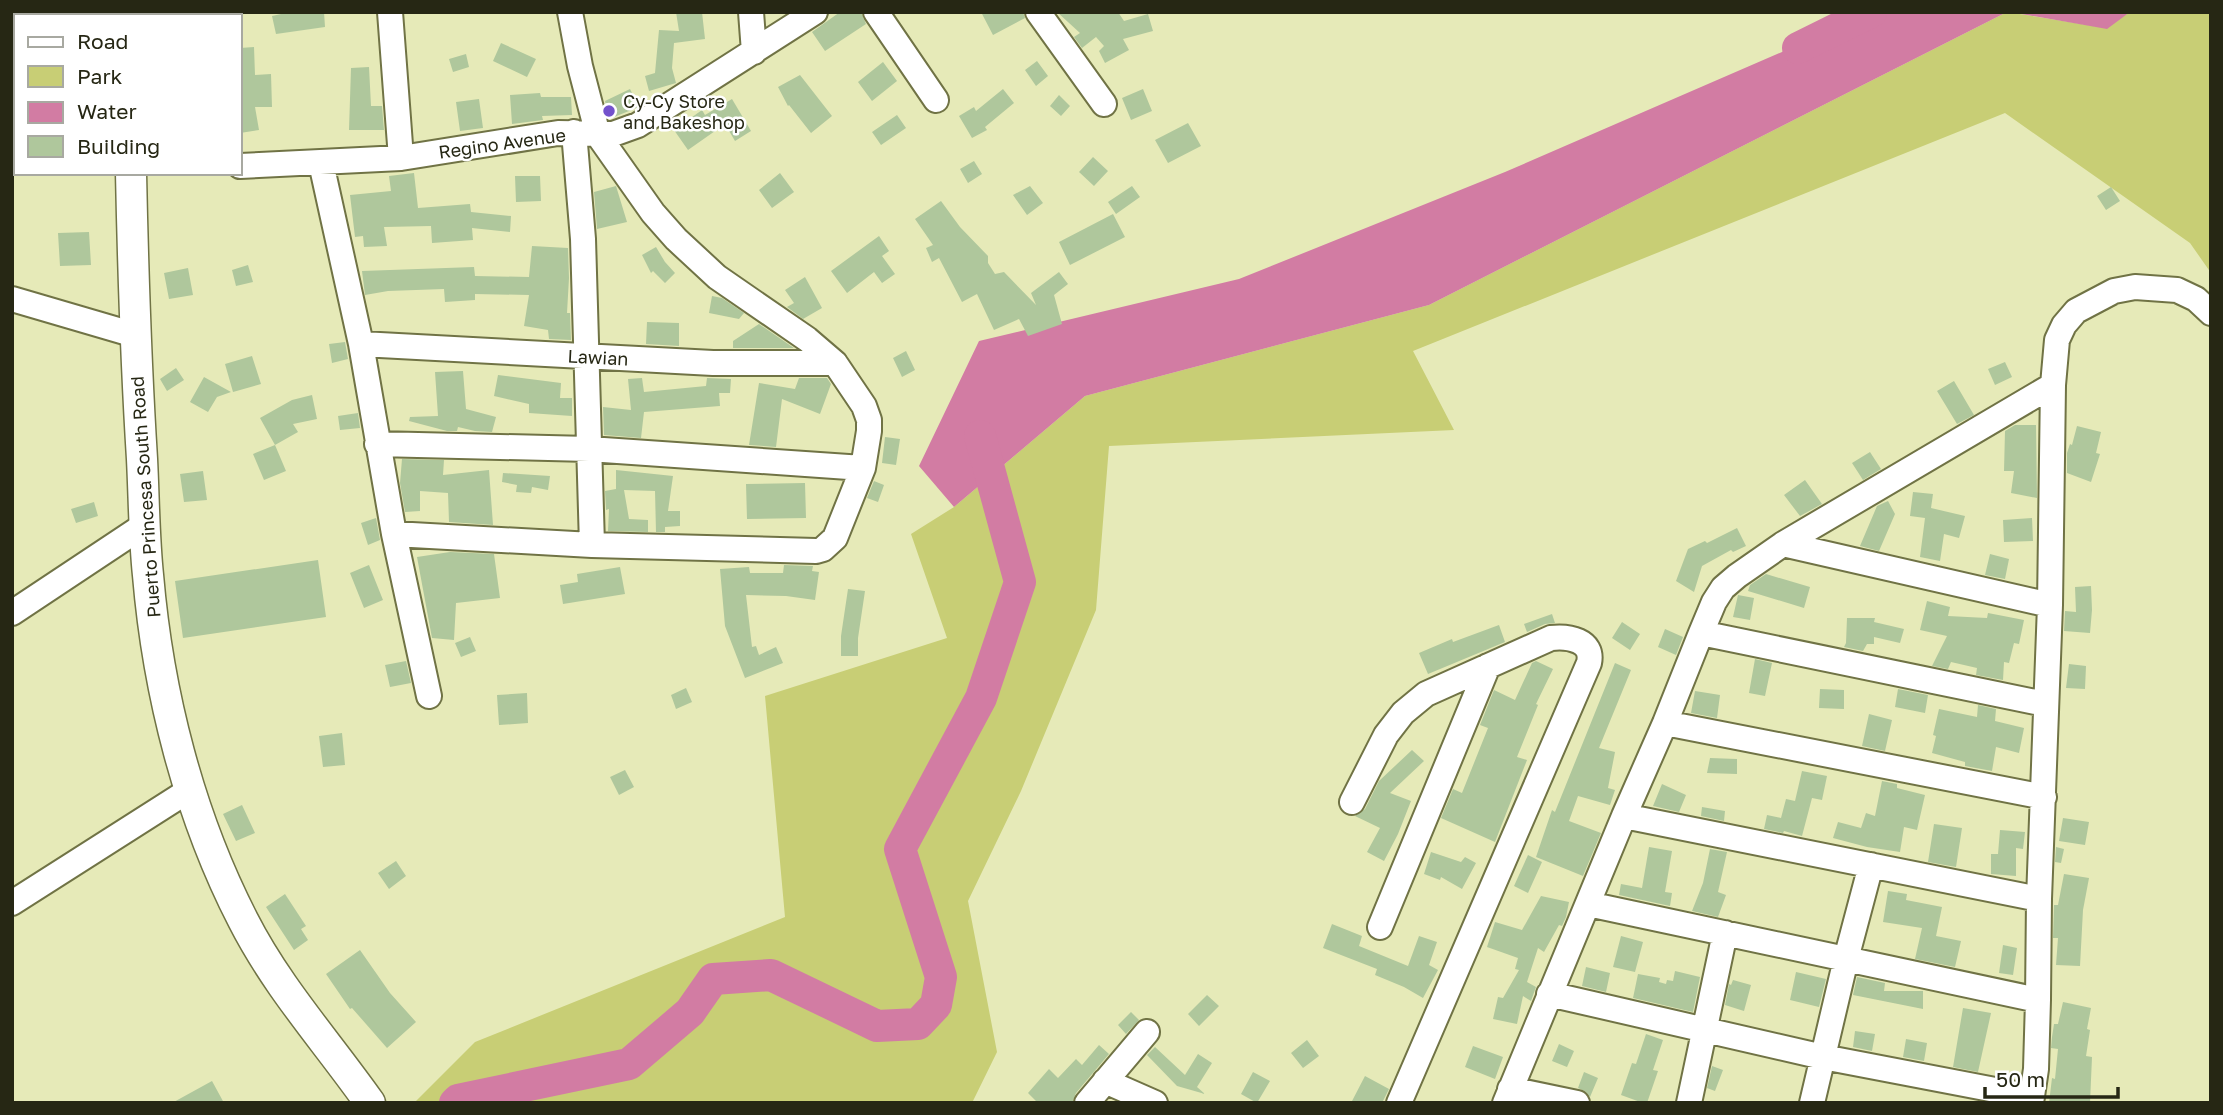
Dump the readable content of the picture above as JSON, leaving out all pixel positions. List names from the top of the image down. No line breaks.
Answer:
{"streets":{"main road":["Puerto Princesa South Road"],"street":["Regino Avenue","Lawian"]},"places":["Cy-Cy Store and Bakeshop"],"legend":["Road","Park","Water","Building"],"scale_bar":"50 m"}
